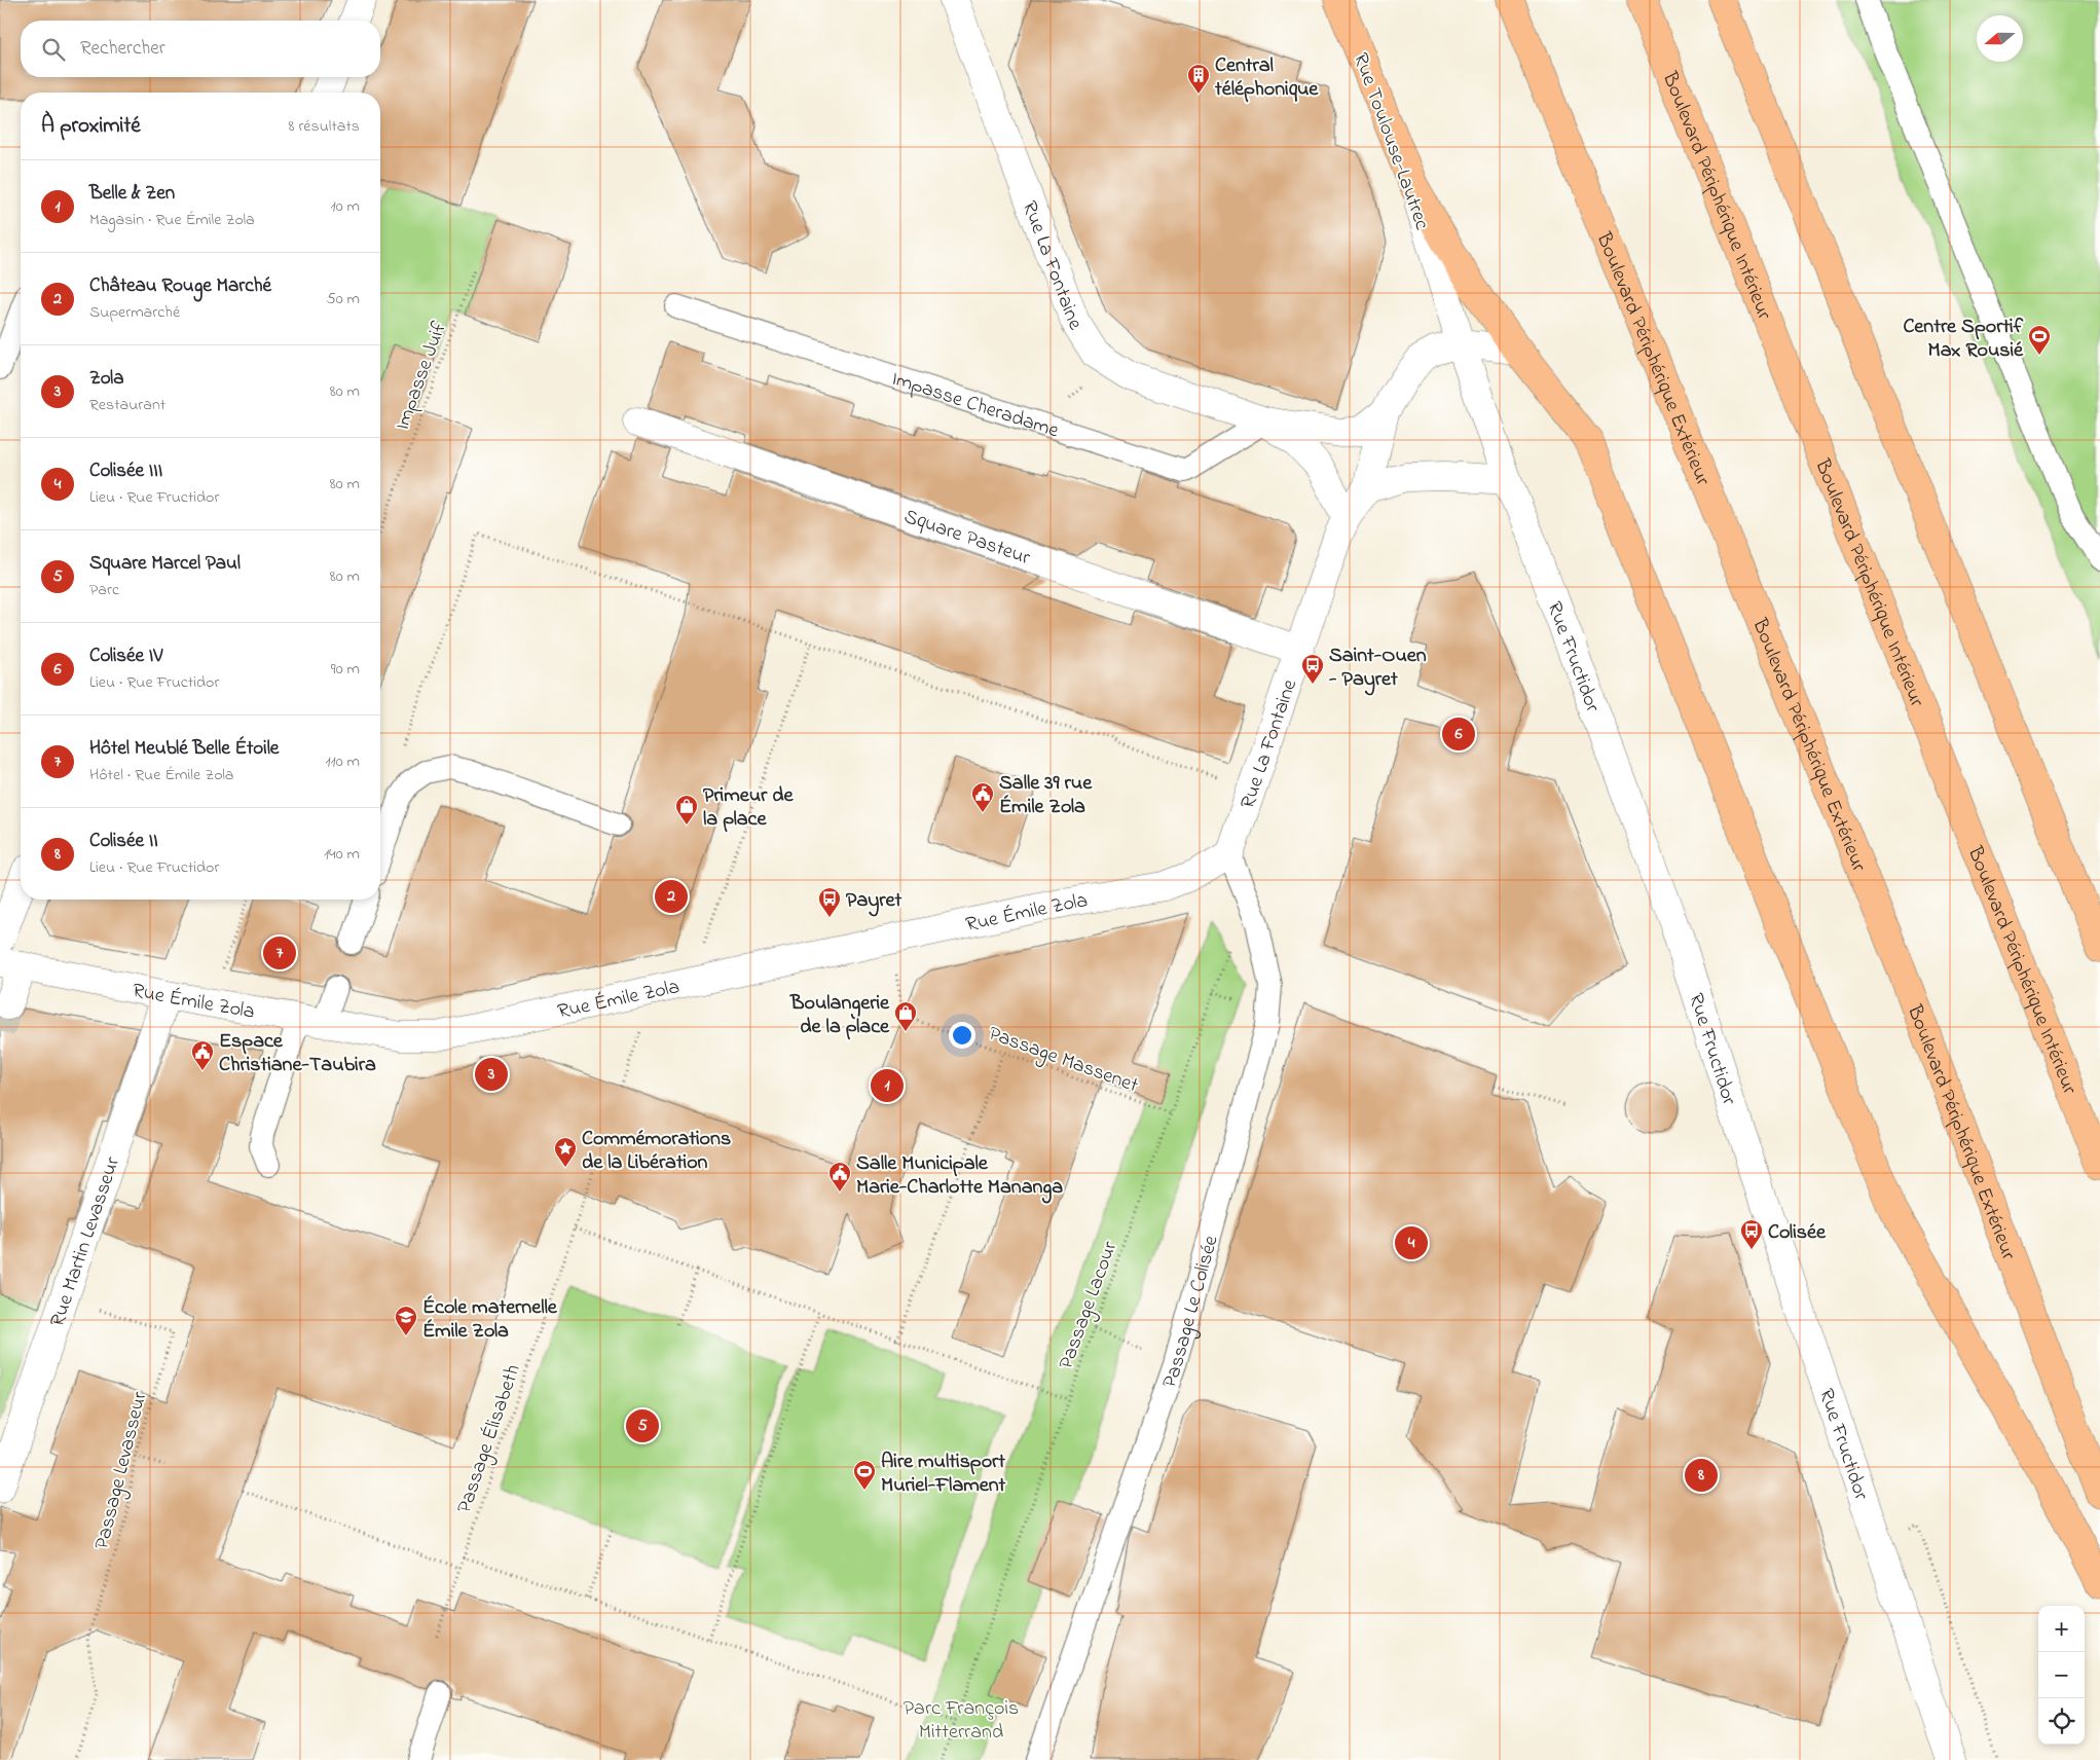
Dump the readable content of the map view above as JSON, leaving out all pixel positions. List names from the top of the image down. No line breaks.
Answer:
{"streets":{"main road":["Rue Toulouse-Lautrec","Boulevard Périphérique Intérieur","Boulevard Périphérique Extérieur"],"street":["Rue La Fontaine","Square Pasteur","Rue Fructidor","Rue Émile Zola","Rue Martin Levasseur"],"lane":["Impasse Cheradame","Passage Le Colisée"],"path":["Impasse Juif","Passage Massenet","Passage Lacour","Passage Élisabeth","Passage Levasseur"]},"crossings":[["Rue Toulouse-Lautrec","Rue La Fontaine"],["Rue Toulouse-Lautrec","Rue Fructidor"],["Rue La Fontaine","Impasse Cheradame"],["Rue La Fontaine","Square Pasteur"],["Rue La Fontaine","Rue Fructidor"],["Rue La Fontaine","Rue Émile Zola"],["Rue La Fontaine","Passage Le Colisée"],["Rue Émile Zola","Passage Massenet"],["Rue Émile Zola","Rue Martin Levasseur"],["Rue Émile Zola","Passage Le Colisée"],["Passage Massenet","Passage Lacour"],["Rue Martin Levasseur","Passage Levasseur"]],"parks":["Parc François Mitterrand"],"places":{"building":["Central téléphonique"],"sports":["Centre Sportif Max Rousié","Aire multisport Muriel-Flament"],"bus stop":["Saint-Ouen - Payret","Payret","Colisée"],"public building":["Salle 39 rue Émile Zola","Espace Christiane-Taubira","Salle Municipale Marie-Charlotte Mananga"],"shop":["Primeur de la place","Boulangerie de la place"],"place":["Commémorations de la Libération"],"school or university":["École maternelle Émile Zola"]},"north":"left","page":{"search":"Rechercher","heading":["À proximité","8 résultats"],"list":[{"mark":"1","name":"Belle & Zen","note":"Magasin · Rue Émile Zola","value":"10 m"},{"mark":"2","name":"Château Rouge Marché","note":"Supermarché","value":"50 m"},{"mark":"3","name":"Zola","note":"Restaurant","value":"80 m"},{"mark":"4","name":"Colisée III","note":"Lieu · Rue Fructidor","value":"80 m"},{"mark":"5","name":"Square Marcel Paul","note":"Parc","value":"80 m"},{"mark":"6","name":"Colisée IV","note":"Lieu · Rue Fructidor","value":"90 m"},{"mark":"7","name":"Hôtel Meublé Belle Étoile","note":"Hôtel · Rue Émile Zola","value":"110 m"},{"mark":"8","name":"Colisée II","note":"Lieu · Rue Fructidor","value":"140 m"}],"pins":["6","2","7","3","1","4","5","8"],"map_buttons":["+","−"]}}
